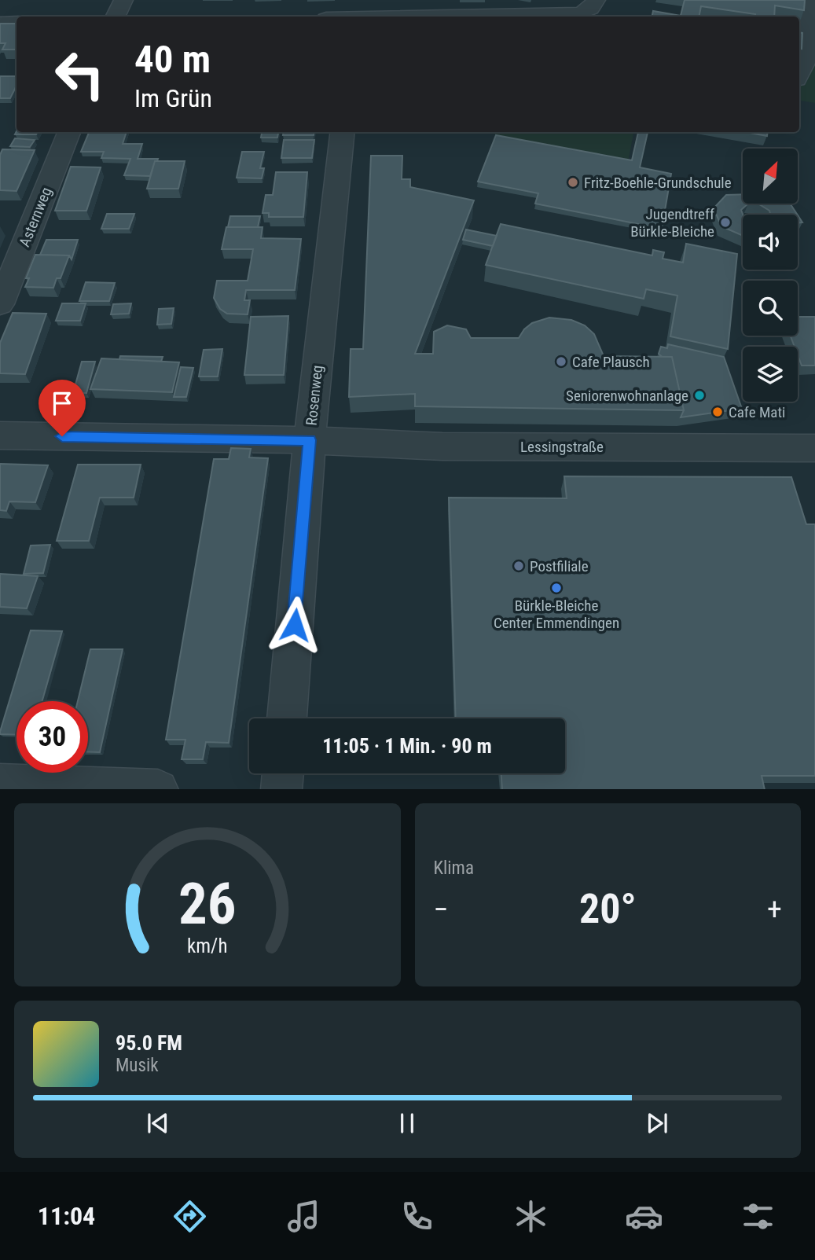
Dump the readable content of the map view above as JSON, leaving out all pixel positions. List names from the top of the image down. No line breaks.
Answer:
{"streets":{"street":["Asternweg","Rosenweg","Lessingstraße"]},"crossings":[["Rosenweg","Lessingstraße"]],"places":["Fritz-Boehle-Grundschule","Jugendtreff Bürkle-Bleiche","Cafe Plausch","Seniorenwohnanlage","Cafe Mati","Postfiliale","Bürkle-Bleiche Center Emmendingen"],"north":"top right","page":{"turn":["40 m","Im Grün"],"limit":"30","trip":"11:05 · 1 Min. · 90 m","tile":"Klima","heat":["−","20°","+"],"song":["95.0 FM","Musik"],"tabs":"11:04","gauge":["26","km/h"]}}
